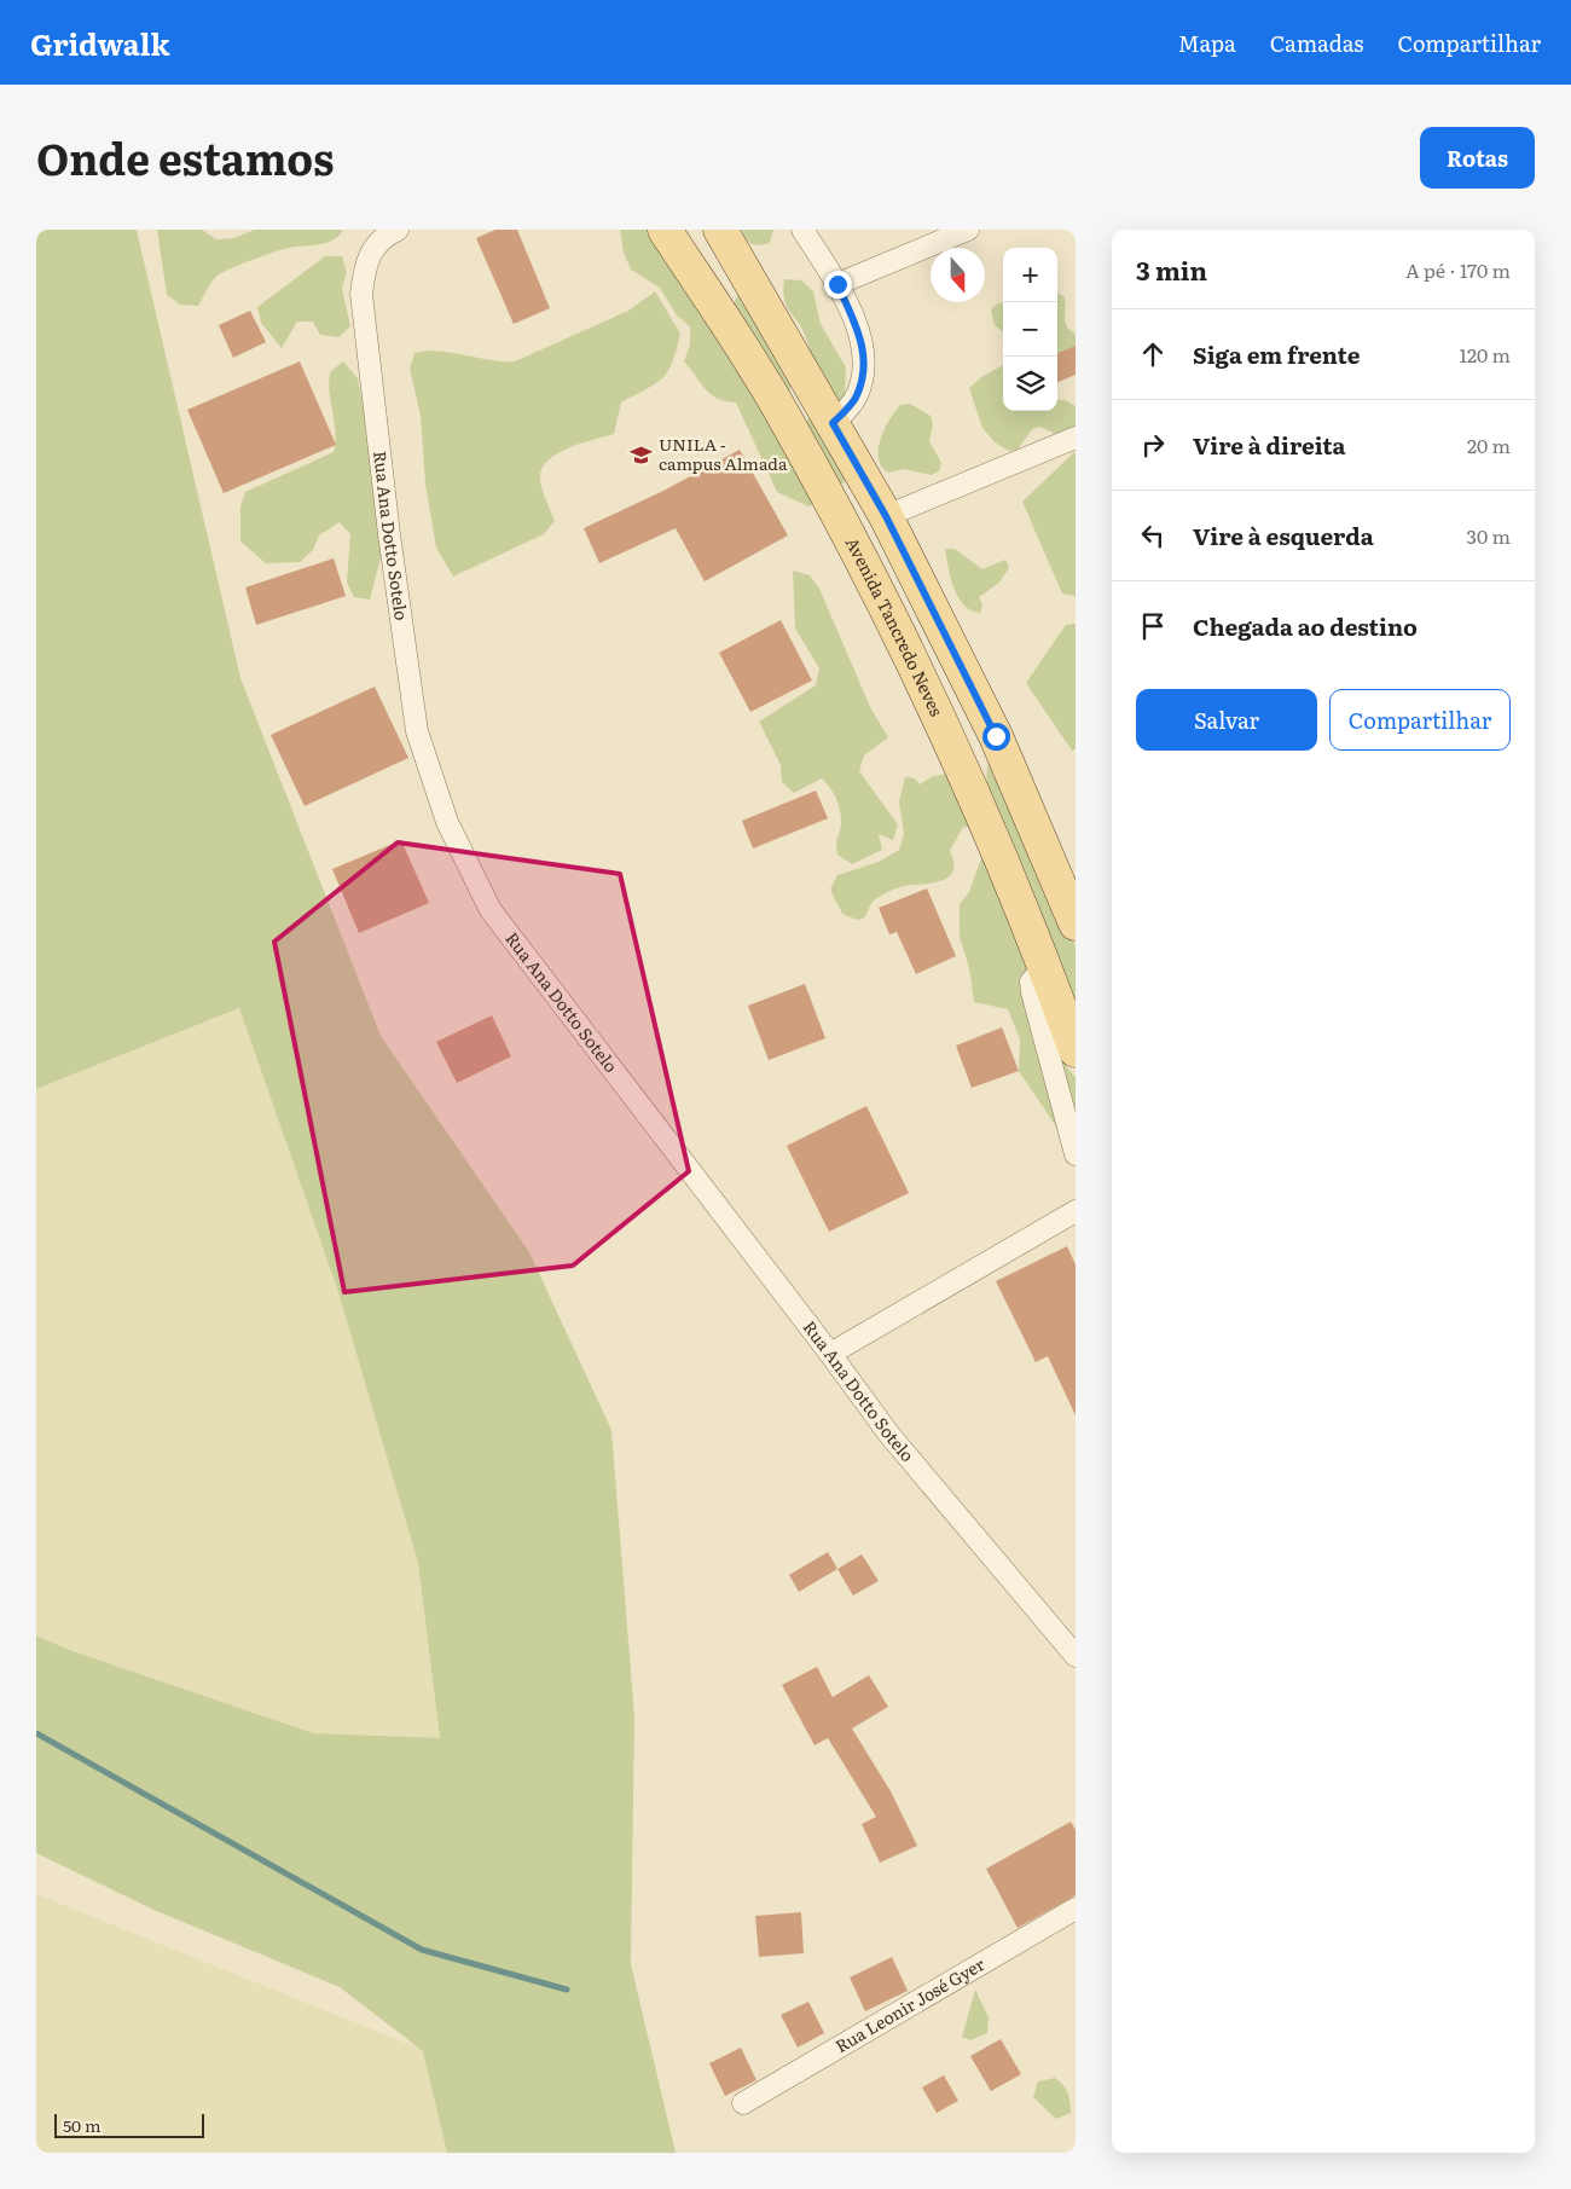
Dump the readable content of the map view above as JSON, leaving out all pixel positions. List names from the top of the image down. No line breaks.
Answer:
{"streets":{"main road":["Avenida Tancredo Neves"],"street":["Rua Ana Dotto Sotelo","Rua Leonir José Gyer"]},"places":{"school or university":["UNILA - campus Almada"]},"scale_bar":"50 m","north":"bottom","page":{"header":"Gridwalk","nav":["Mapa","Camadas","Compartilhar"],"title":"Onde estamos","buttons":["Rotas",["Salvar","Compartilhar"]],"heading":["3 min","A pé · 170 m"],"map_buttons":["+","−"],"list":[["Siga em frente","120 m"],["Vire à direita","20 m"],["Vire à esquerda","30 m"],"Chegada ao destino"],"scale":"50 m"}}
